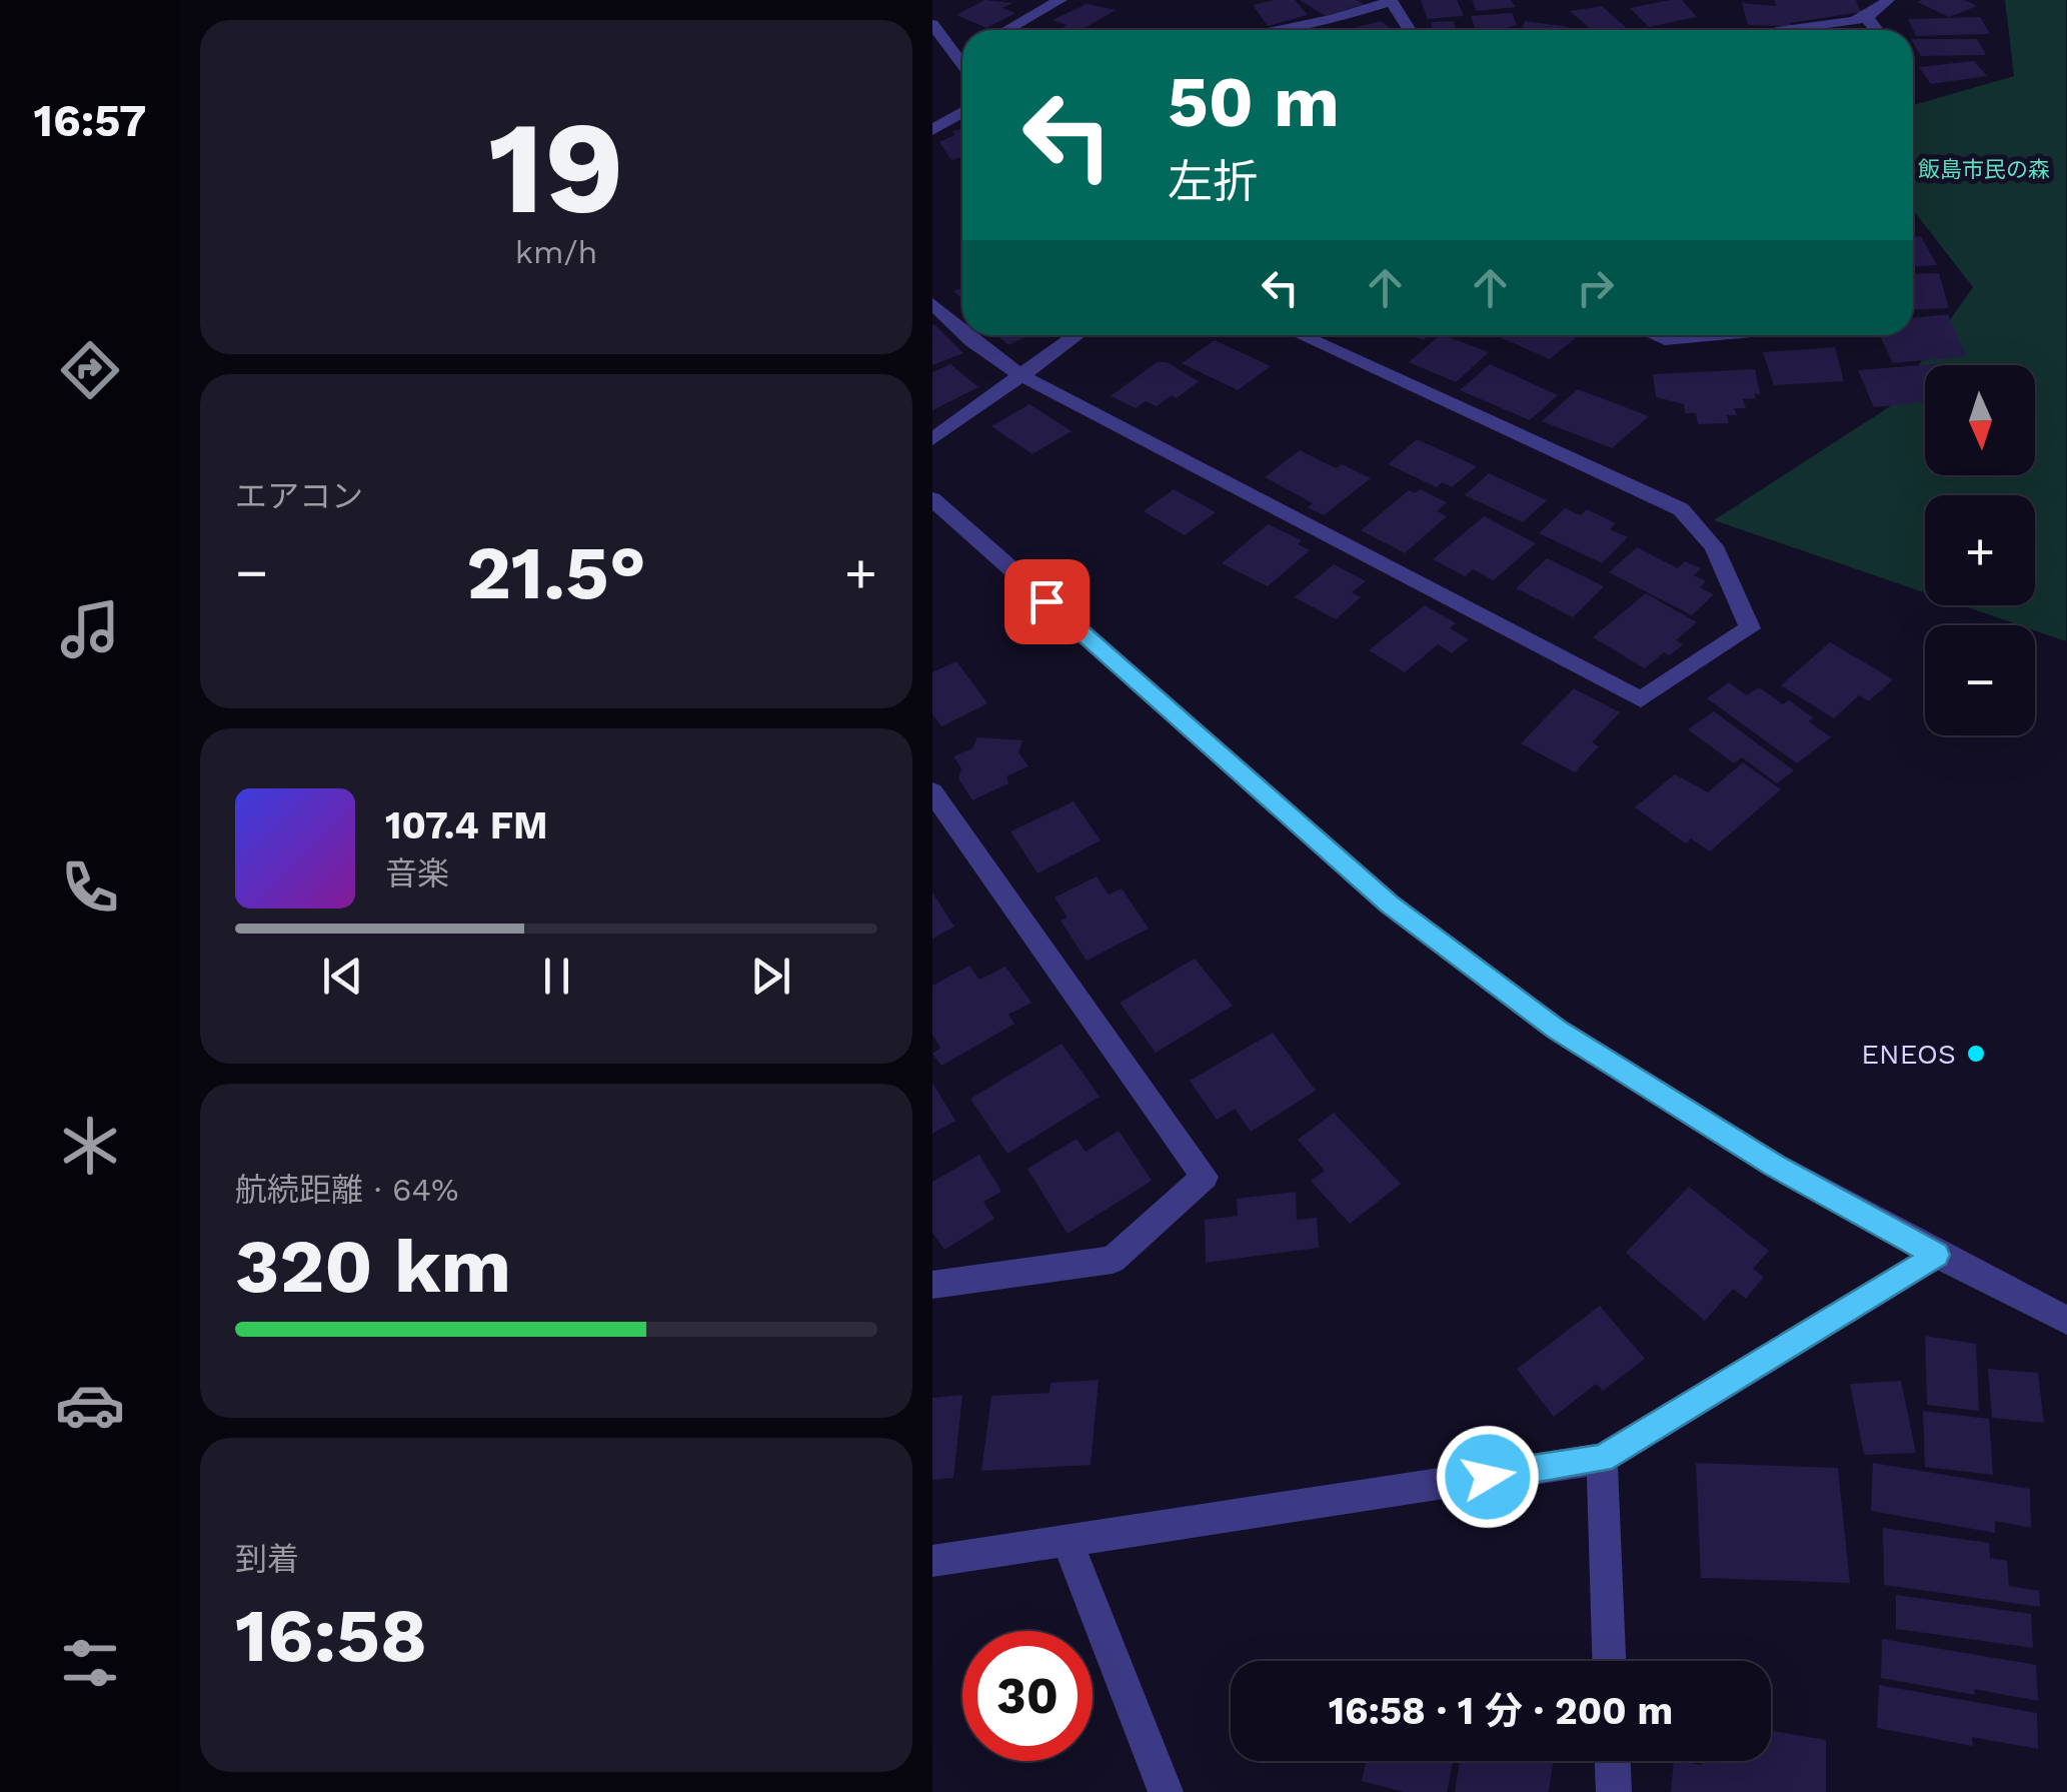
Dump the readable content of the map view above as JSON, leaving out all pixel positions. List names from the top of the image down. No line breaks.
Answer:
{"parks":["飯島市民の森"],"places":["ENEOS"],"north":"bottom","page":{"tabs":"16:57","tile":[["19","km/h"],"エアコン",["航続距離 · 64%","320 km"],["到着","16:58"]],"turn":["50 m","左折"],"map_buttons":["+","−"],"heat":["−","21.5°","+"],"song":["107.4 FM","音楽"],"limit":"30","trip":"16:58 · 1 分 · 200 m"}}
